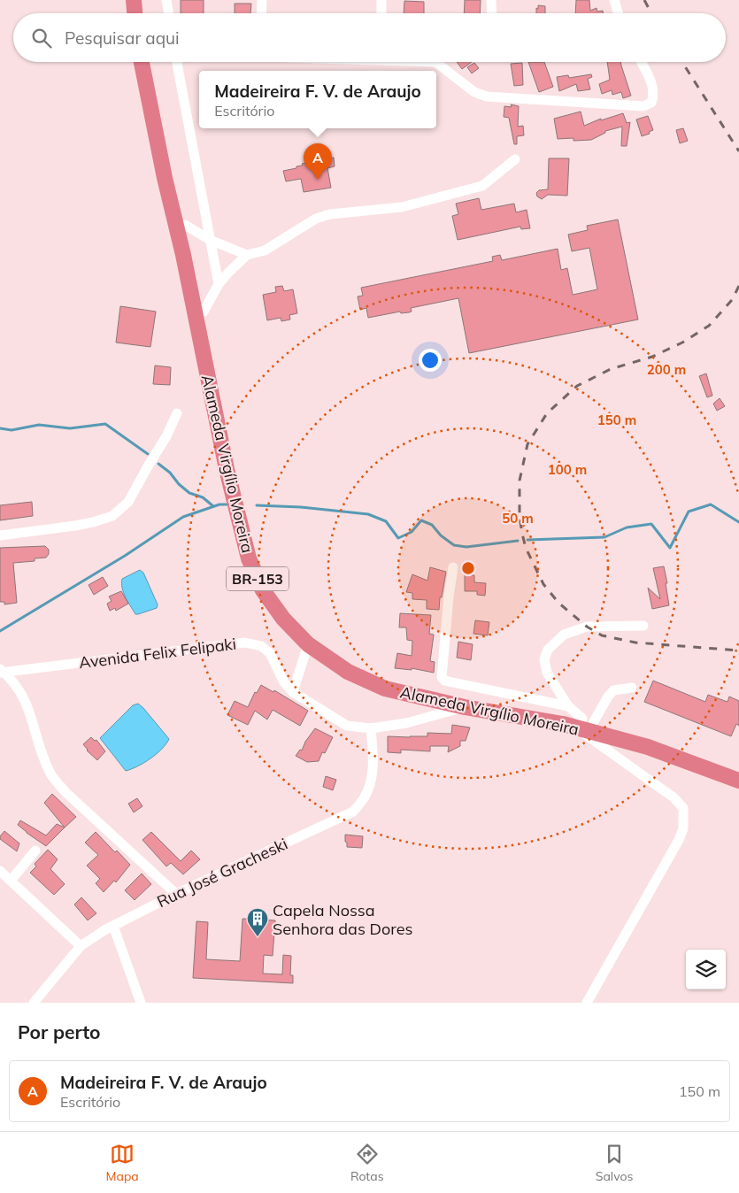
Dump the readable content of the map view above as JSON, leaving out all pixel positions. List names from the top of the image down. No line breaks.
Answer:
{"streets":{"highway":["Alameda Virgílio Moreira","BR-153"],"street":["Avenida Felix Felipaki","Rua José Gracheski"]},"crossings":[["Alameda Virgílio Moreira","Avenida Felix Felipaki"],["Avenida Felix Felipaki","Rua José Gracheski"]],"places":{"building":["Capela Nossa Senhora das Dores"]},"page":{"search":"Pesquisar aqui","popup":["Madeireira F. V. de Araujo","Escritório"],"pins":"A","heading":"Por perto","list":[{"mark":"A","name":"Madeireira F. V. de Araujo","note":"Escritório","value":"150 m"}],"nav":["Mapa","Rotas","Salvos"]},"rings":["200 m","150 m","100 m","50 m"]}
